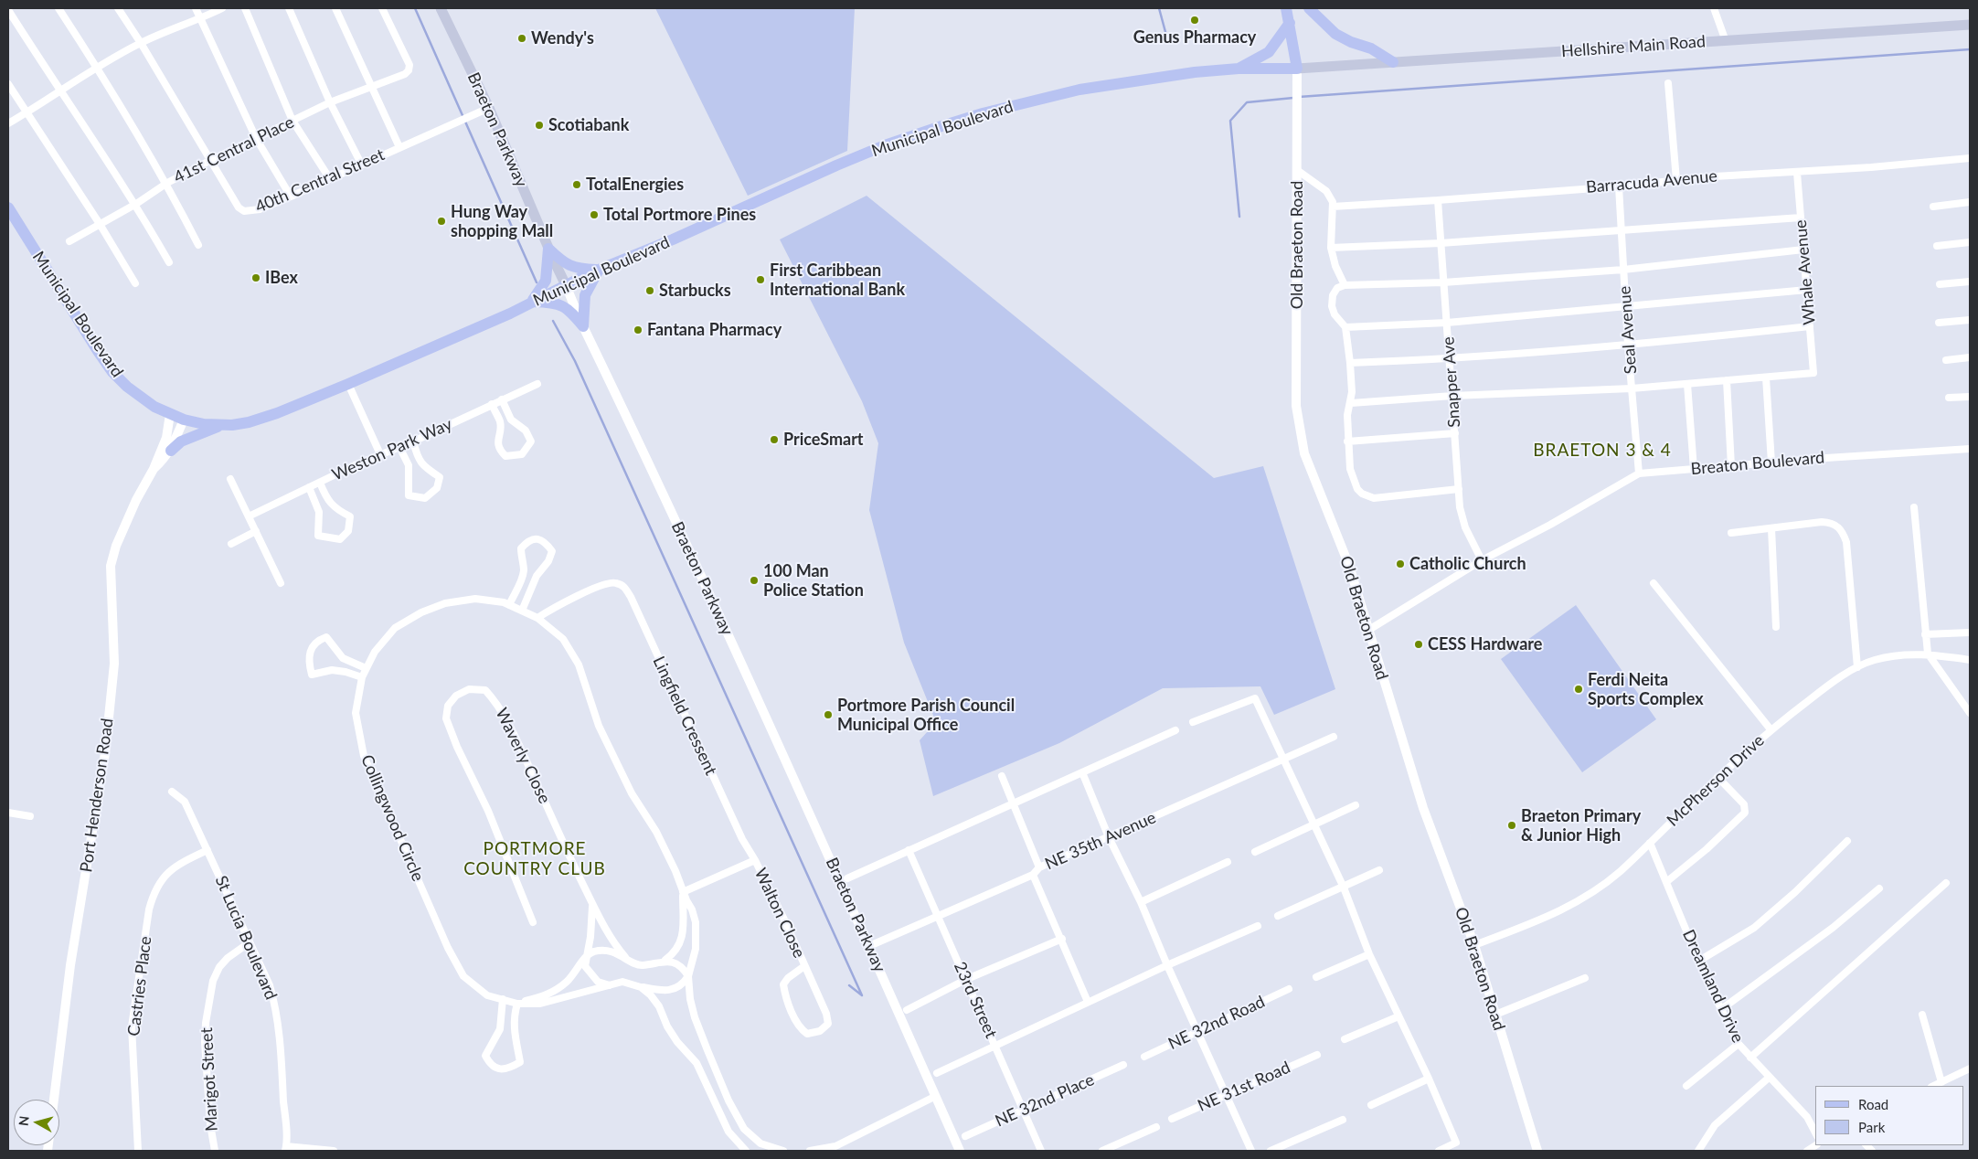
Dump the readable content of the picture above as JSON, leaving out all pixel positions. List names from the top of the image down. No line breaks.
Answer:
{"streets":{"main road":["Hellshire Main Road","Municipal Boulevard","Braeton Parkway"],"street":["41st Central Place","40th Central Street","Barracuda Avenue","Old Braeton Road","Whale Avenue","Seal Avenue","Snapper Ave","Weston Park Way","Breaton Boulevard","Lingfield Cressent","Waverly Close","McPherson Drive","Port Henderson Road","Collingwood Circle","NE 35th Avenue","Walton Close","St Lucia Boulevard","Castries Place","Dreamland Drive","23rd Street","NE 32nd Road","Marigot Street","NE 31st Road","NE 32nd Place"]},"crossings":[["Hellshire Main Road","Municipal Boulevard"],["Hellshire Main Road","Old Braeton Road"],["Municipal Boulevard","Braeton Parkway"],["Municipal Boulevard","Old Braeton Road"],["Municipal Boulevard","Port Henderson Road"],["Braeton Parkway","40th Central Street"],["Braeton Parkway","NE 35th Avenue"],["41st Central Place","40th Central Street"],["Barracuda Avenue","Whale Avenue"],["Barracuda Avenue","Seal Avenue"],["Barracuda Avenue","Snapper Ave"],["Old Braeton Road","Breaton Boulevard"],["Old Braeton Road","McPherson Drive"],["Seal Avenue","Breaton Boulevard"],["Snapper Ave","Breaton Boulevard"],["Lingfield Cressent","Collingwood Circle"],["Lingfield Cressent","Walton Close"],["McPherson Drive","Dreamland Drive"],["NE 35th Avenue","23rd Street"],["St Lucia Boulevard","Castries Place"],["St Lucia Boulevard","Marigot Street"],["23rd Street","NE 32nd Place"]],"districts":["BRAETON 3 & 4","PORTMORE COUNTRY CLUB"],"places":["Genus Pharmacy","Wendy's","Scotiabank","TotalEnergies","Total Portmore Pines","Hung Way shopping Mall","IBex","First Caribbean International Bank","Starbucks","Fantana Pharmacy","PriceSmart","Catholic Church","100 Man Police Station","CESS Hardware","Ferdi Neita Sports Complex","Portmore Parish Council Municipal Office","Braeton Primary & Junior High"],"legend":["Road","Park"],"north":"left"}
